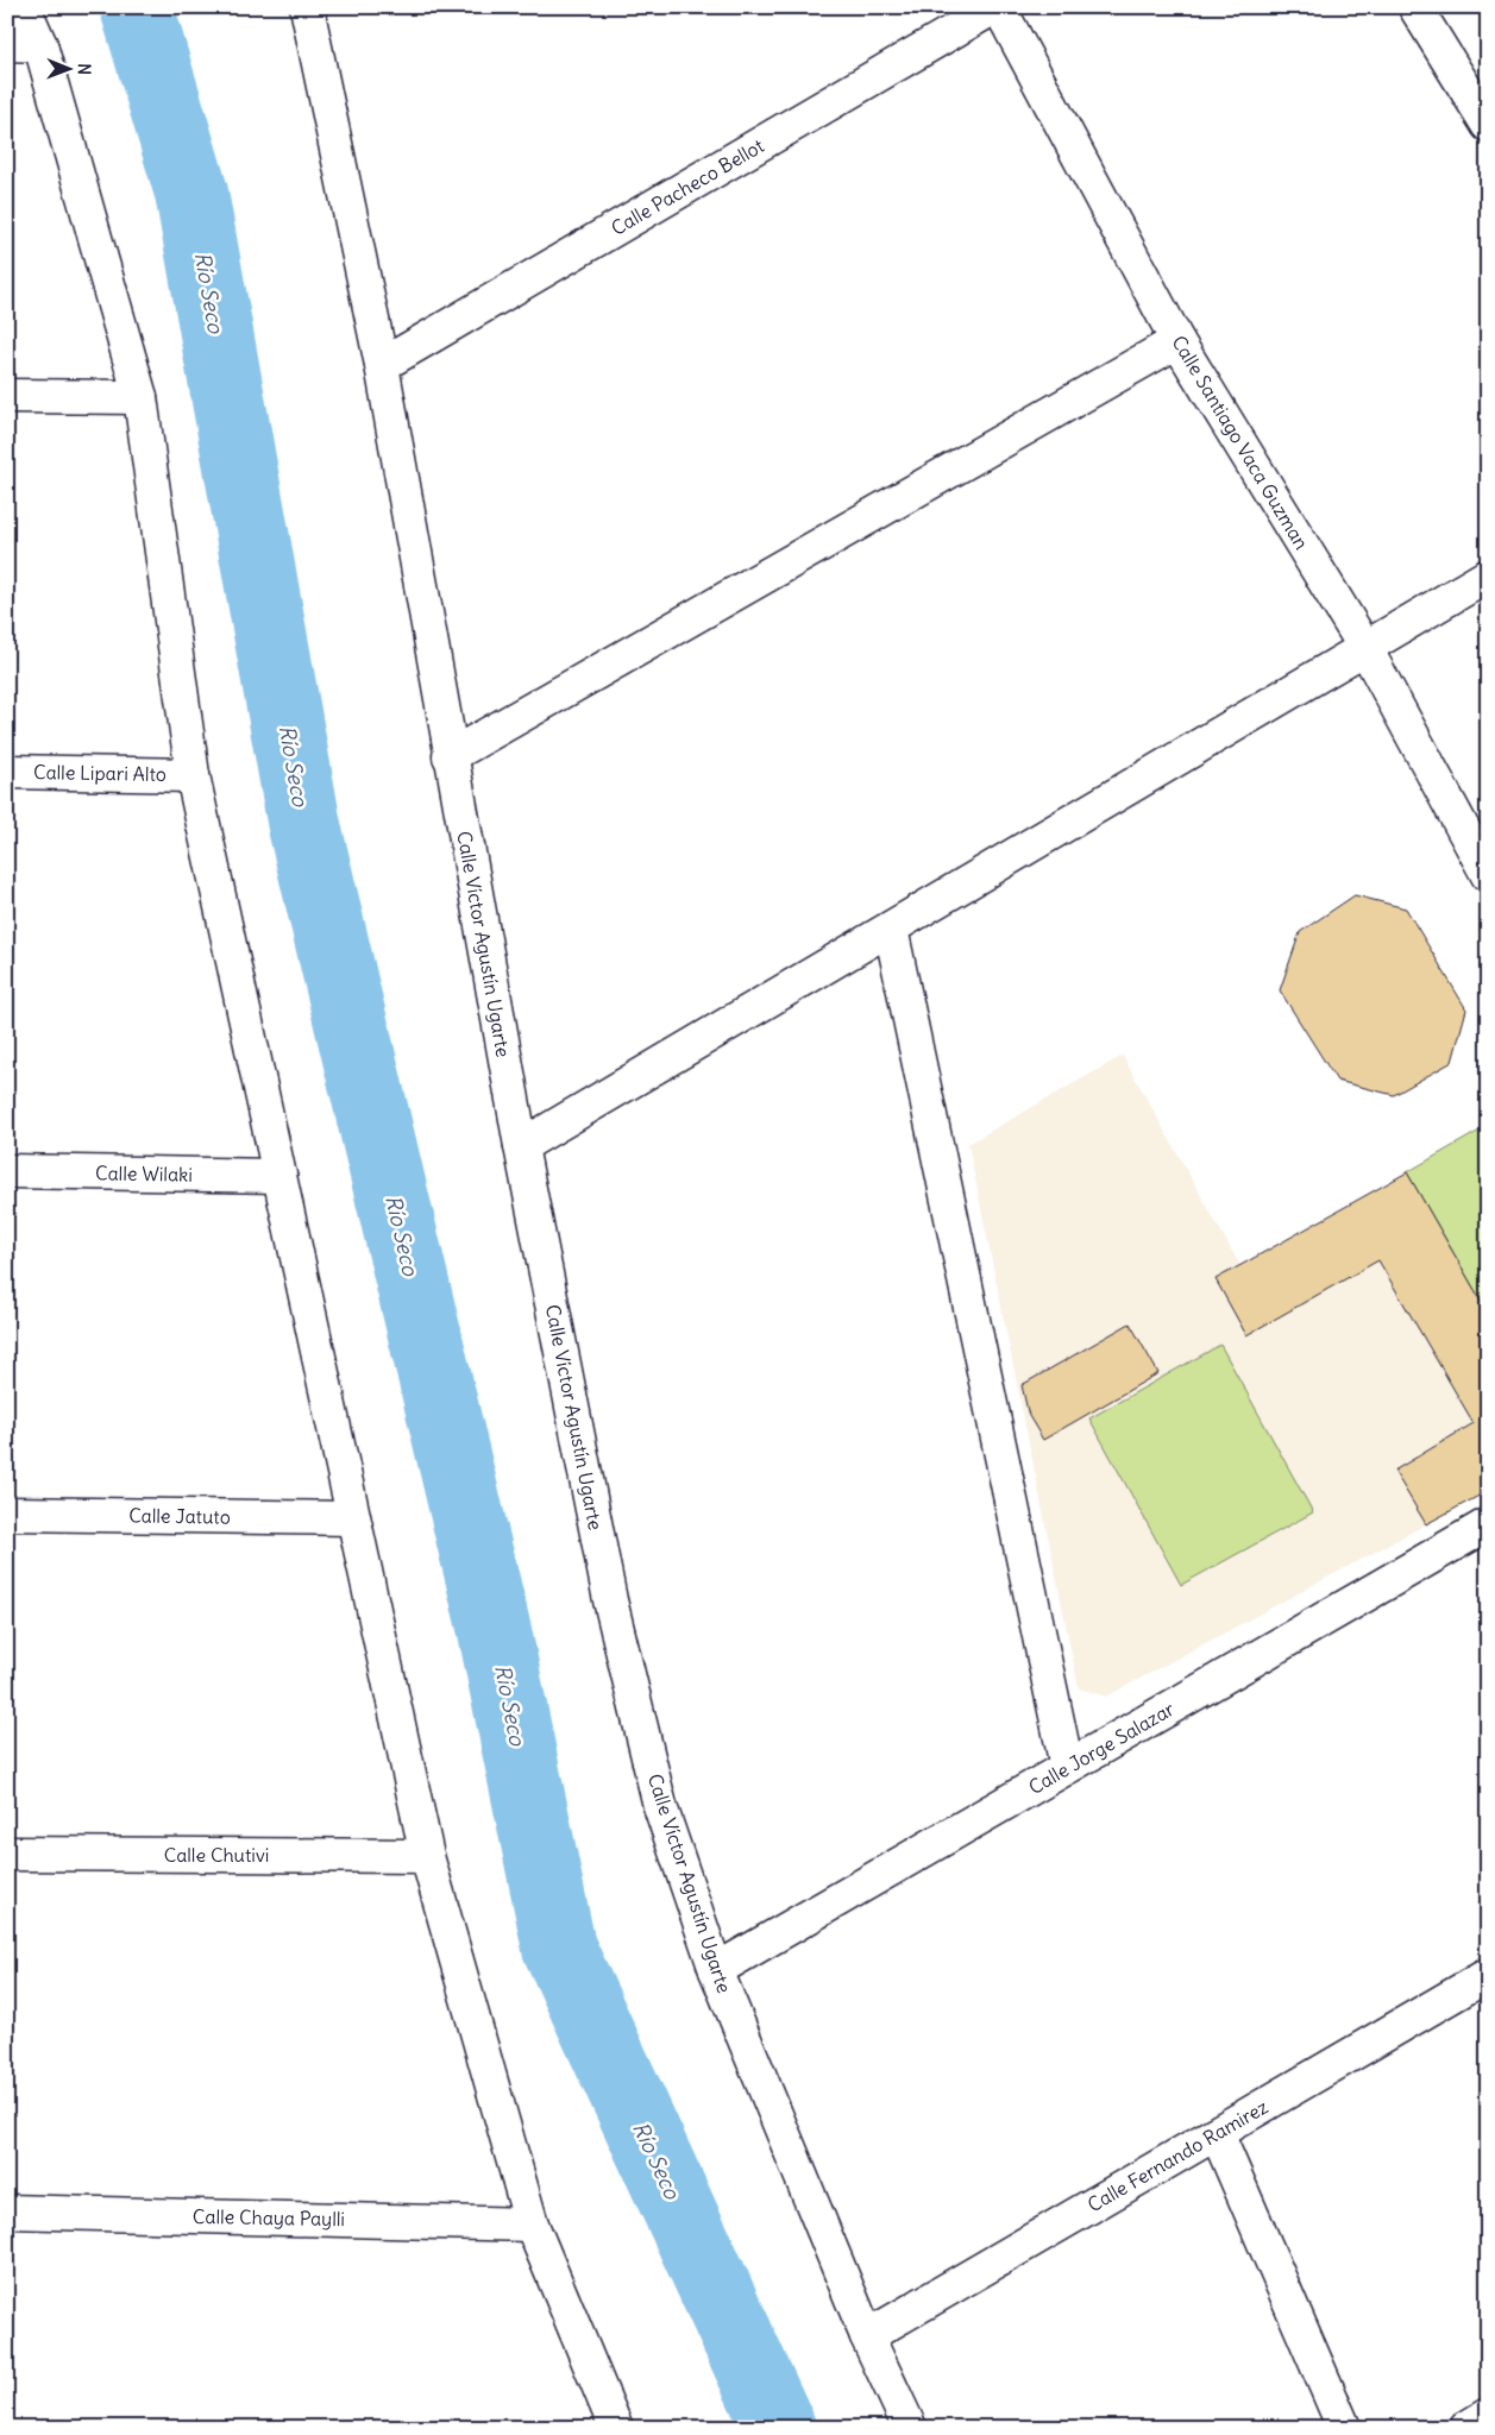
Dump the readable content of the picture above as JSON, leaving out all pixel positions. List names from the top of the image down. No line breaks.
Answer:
{"streets":{"street":["Calle Pacheco Bellot","Calle Santiago Vaca Guzman","Calle Lipari Alto","Calle Víctor Agustín Ugarte","Calle Wilaki","Calle Jatuto","Calle Jorge Salazar","Calle Chutivi","Calle Fernando Ramirez","Calle Chaya Paylli"]},"crossings":[["Calle Pacheco Bellot","Calle Santiago Vaca Guzman"],["Calle Pacheco Bellot","Calle Víctor Agustín Ugarte"],["Calle Víctor Agustín Ugarte","Calle Jorge Salazar"],["Calle Víctor Agustín Ugarte","Calle Fernando Ramirez"]],"water":["Río Seco"],"north":"right"}
